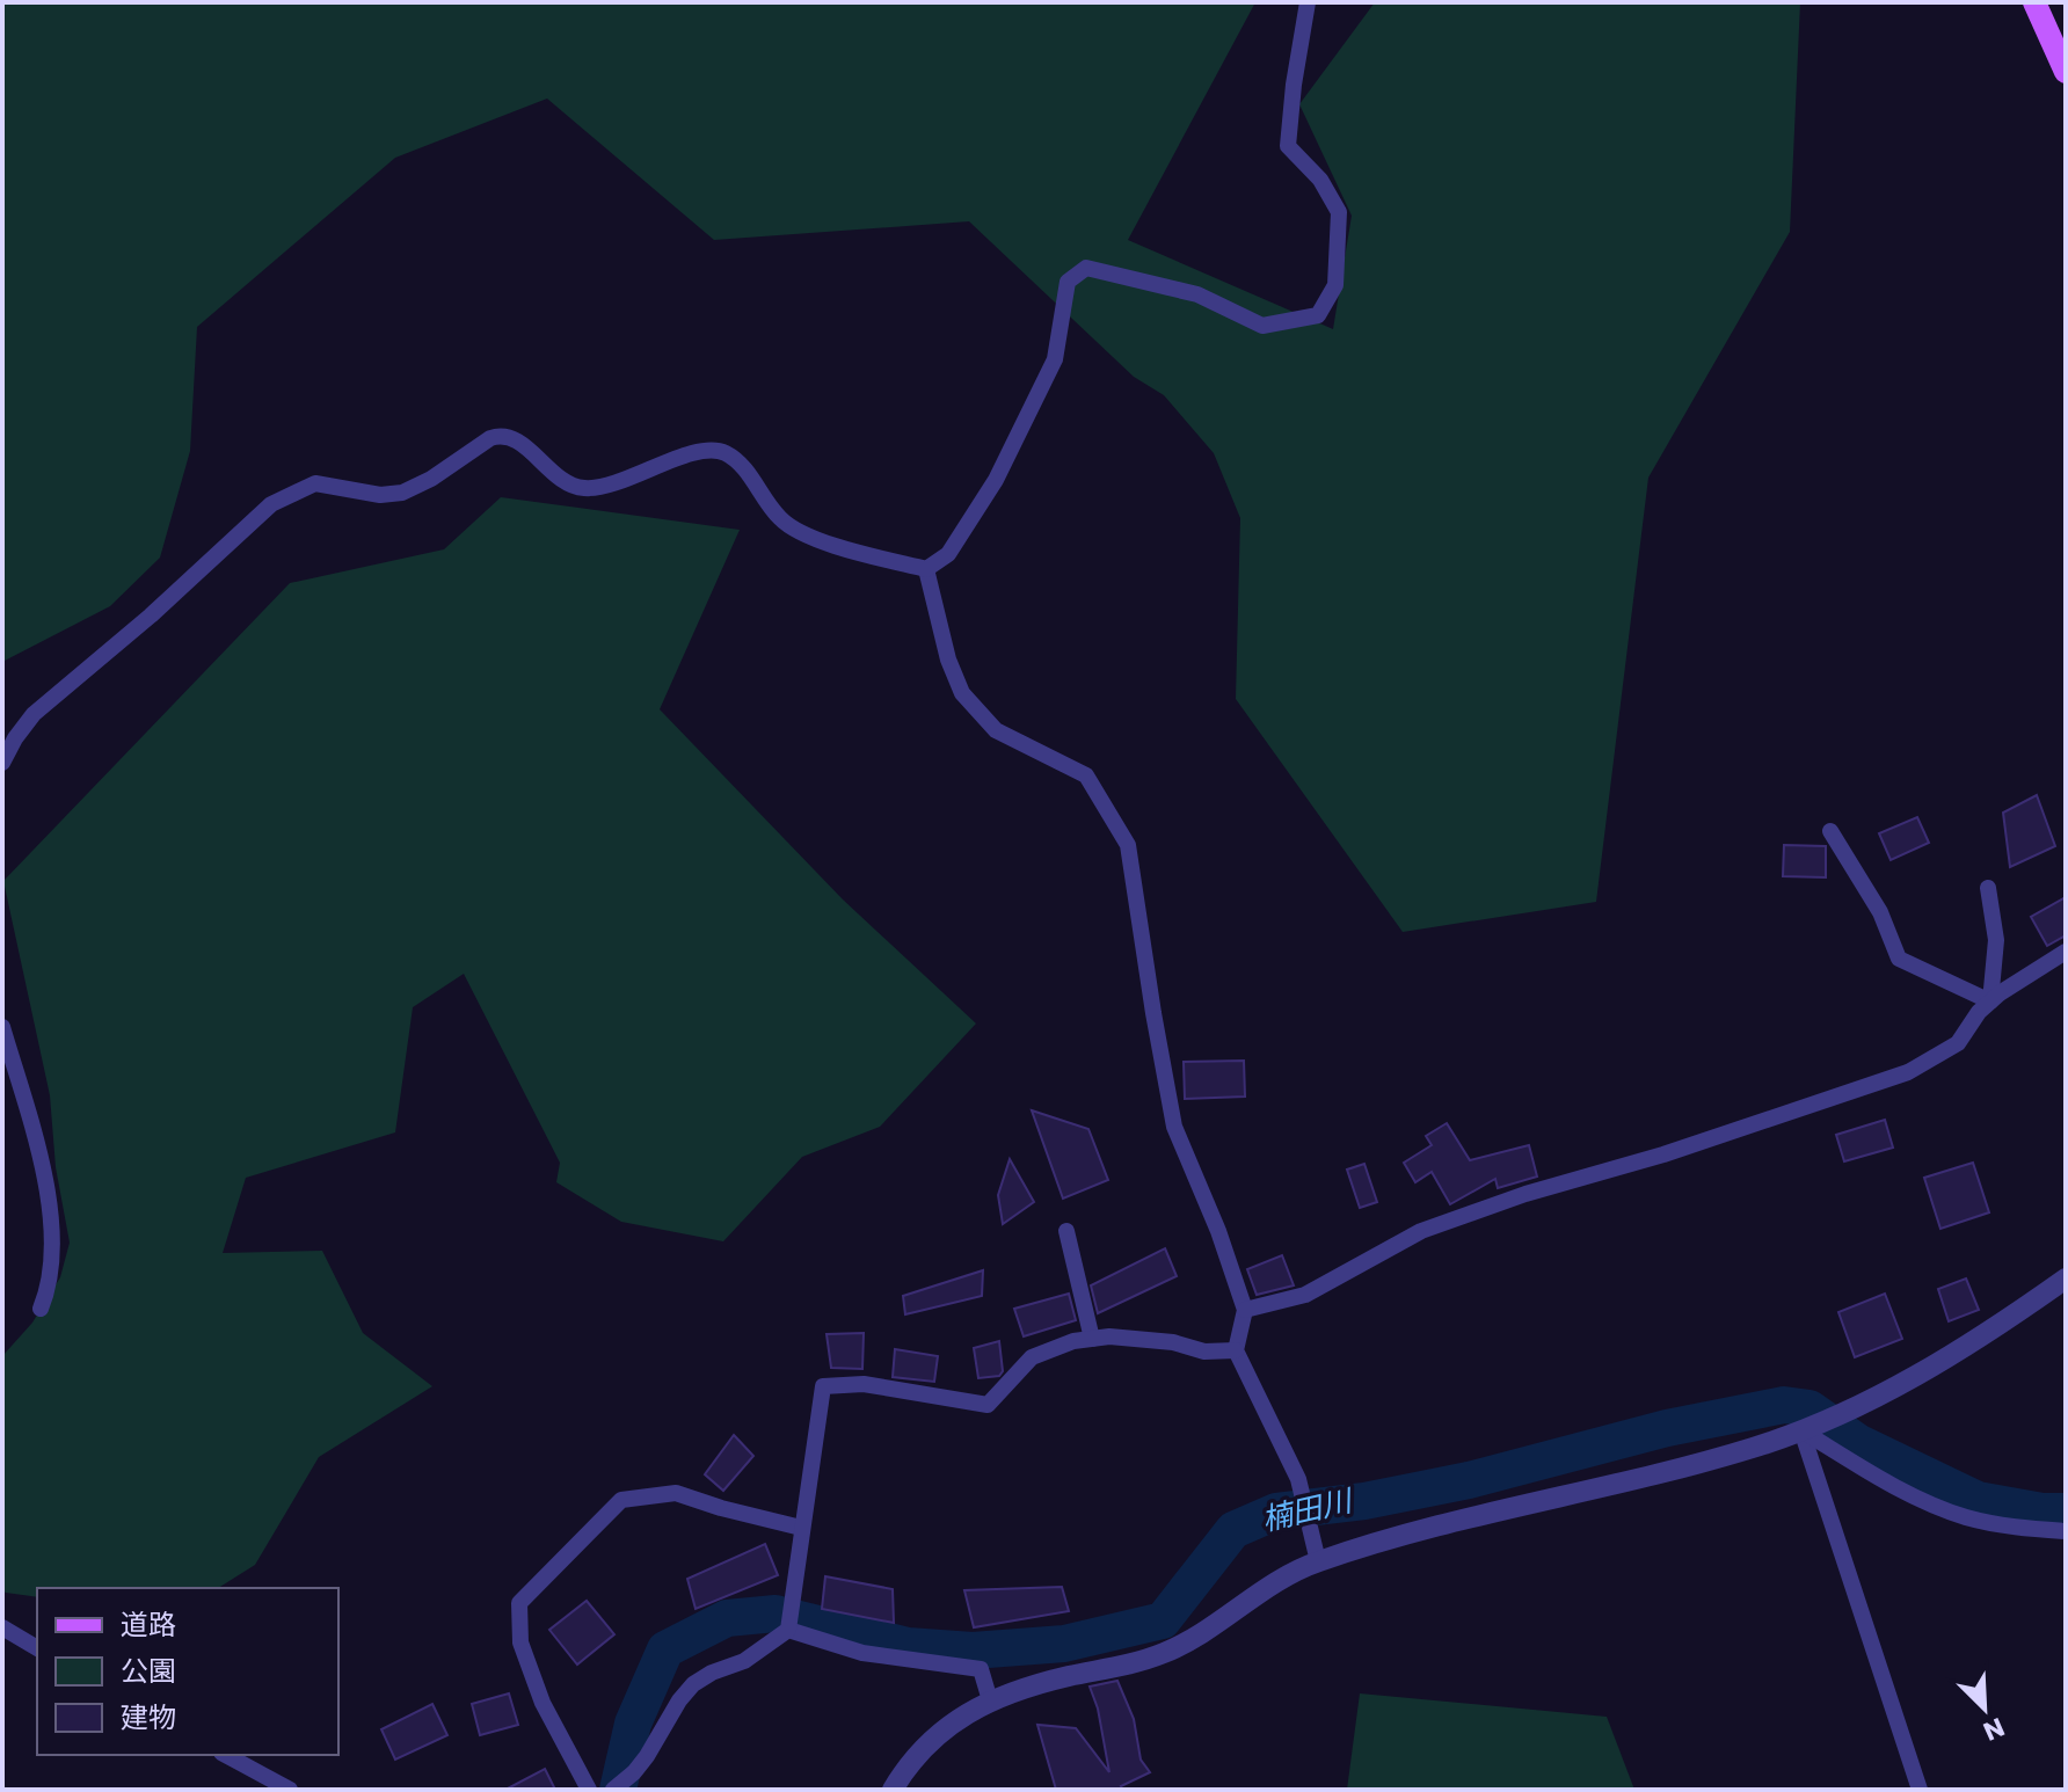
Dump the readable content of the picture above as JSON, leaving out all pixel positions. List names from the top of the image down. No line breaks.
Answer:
{"water":["楠田川"],"legend":["道路","公園","建物"],"north":"bottom right"}
